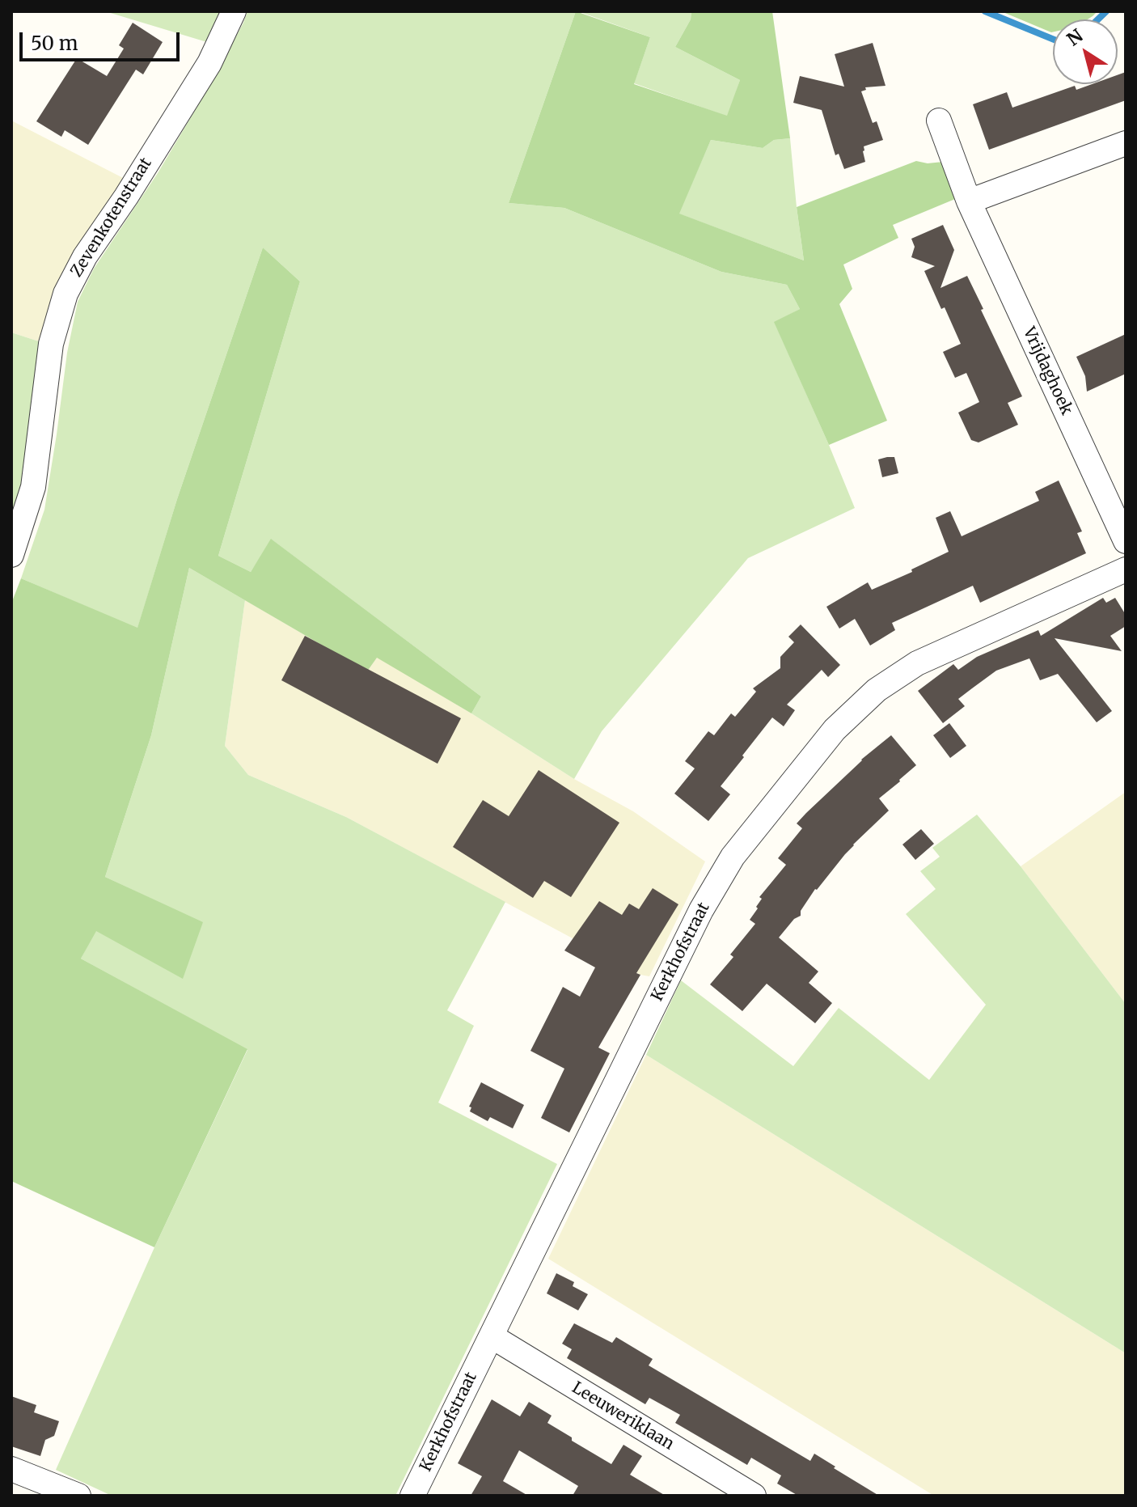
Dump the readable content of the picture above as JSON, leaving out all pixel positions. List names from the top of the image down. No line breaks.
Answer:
{"streets":{"street":["Zevenkotenstraat","Vrijdaghoek","Kerkhofstraat","Leeuweriklaan"]},"crossings":[["Kerkhofstraat","Leeuweriklaan"]],"scale_bar":"50 m","north":"top left"}
